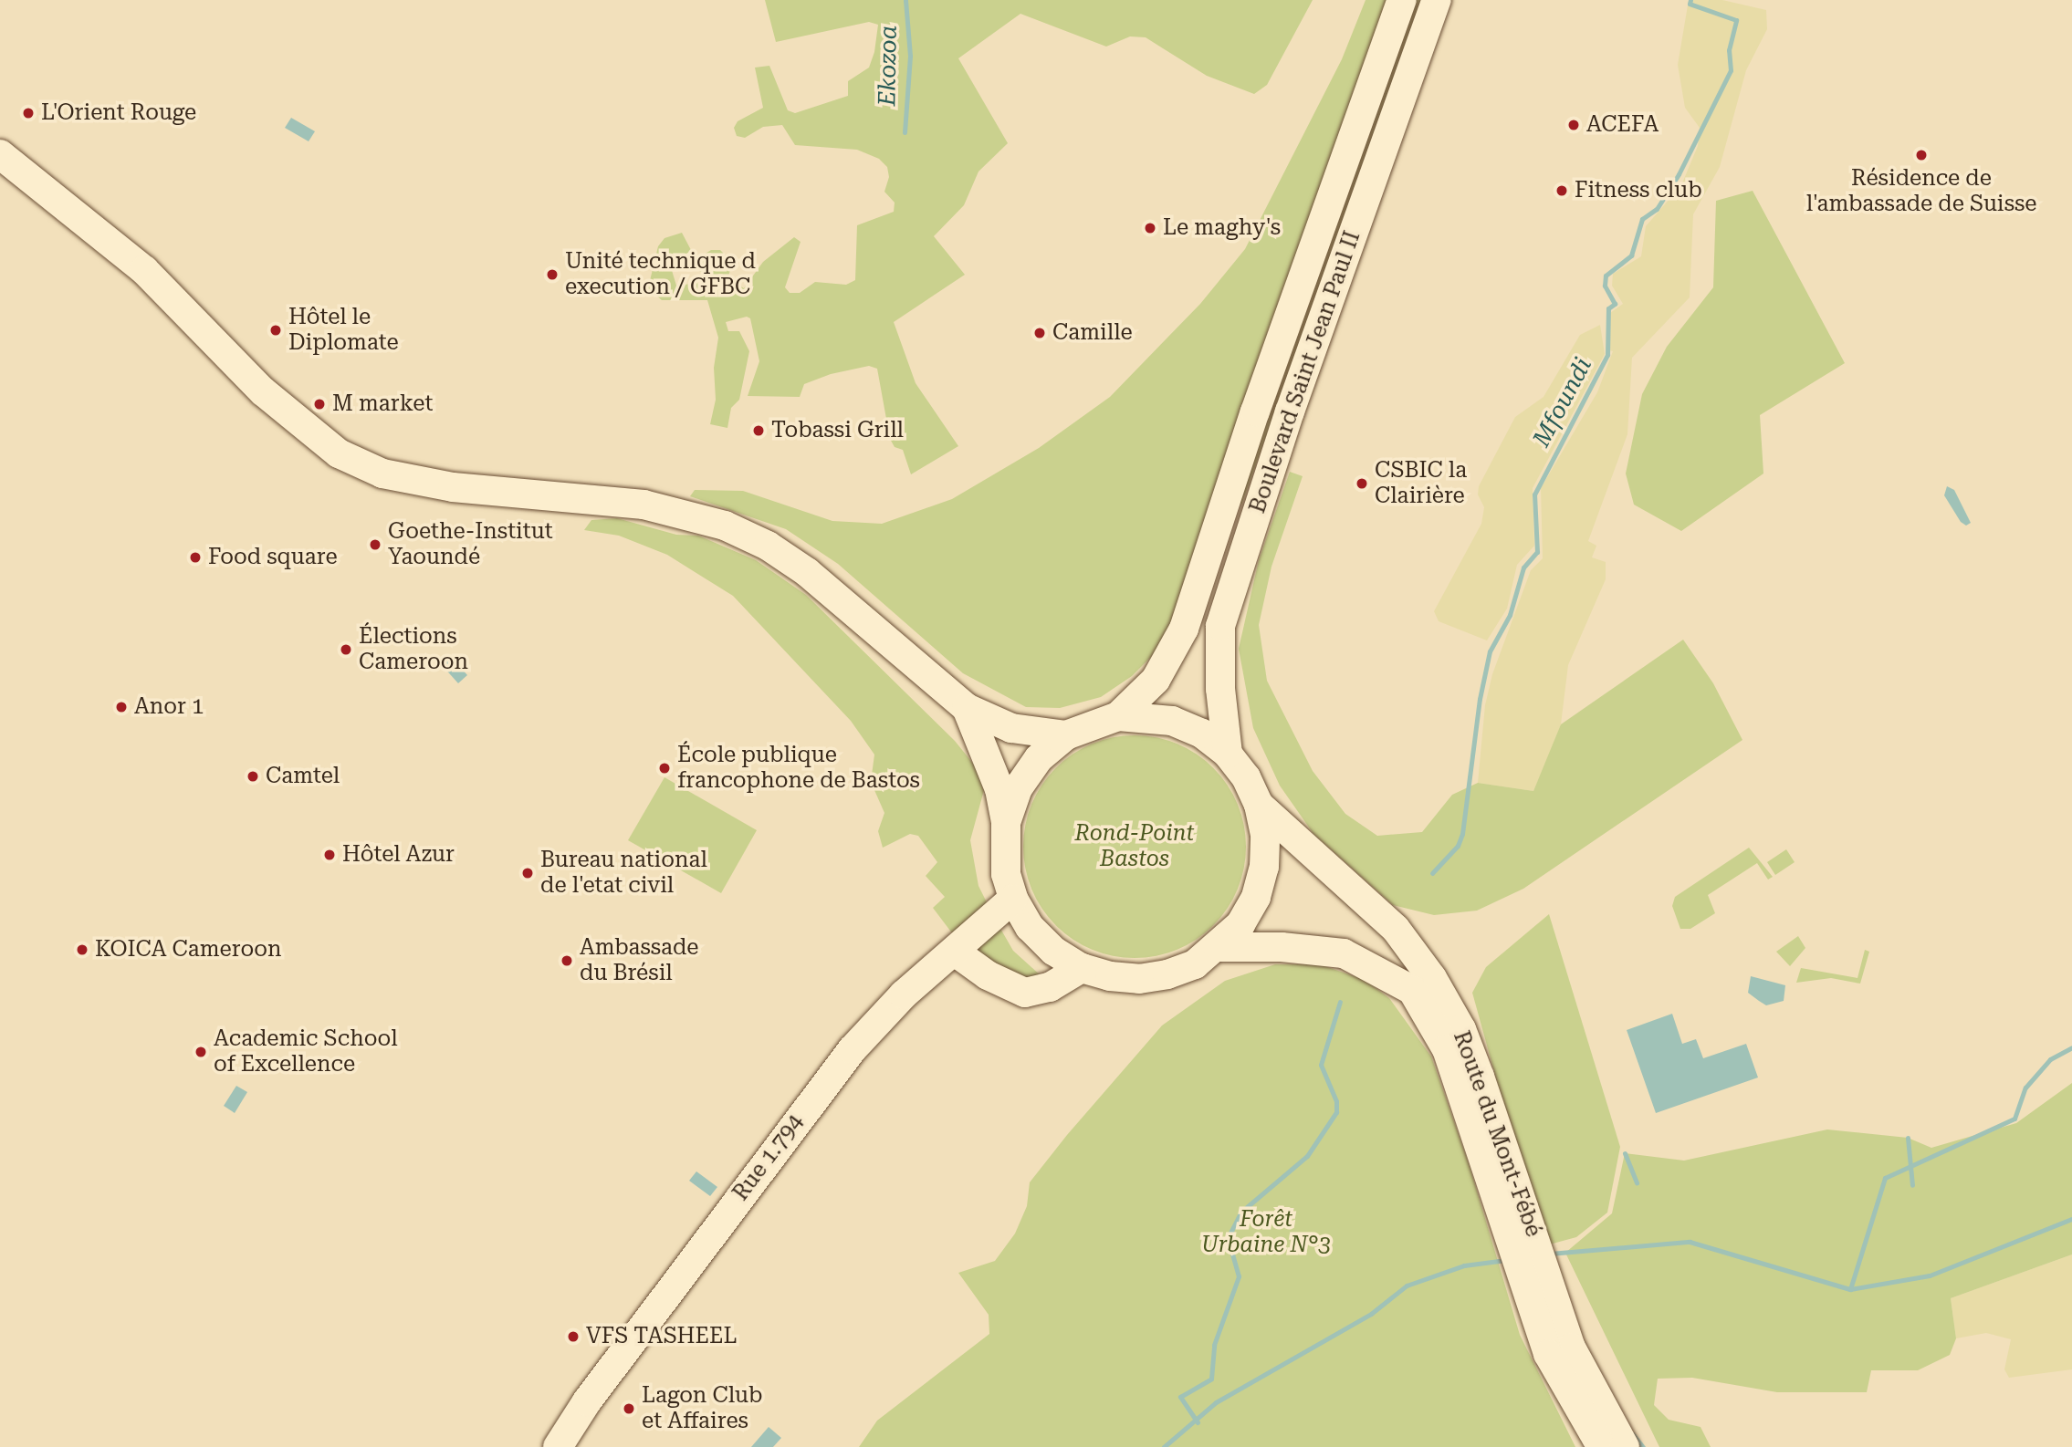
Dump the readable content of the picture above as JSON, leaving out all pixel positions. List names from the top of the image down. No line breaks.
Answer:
{"streets":{"main road":["Boulevard Saint Jean Paul II","Route du Mont-Fébé","Rue 1.794"]},"water":["Ekozoa","Mfoundi"],"parks":["Rond-Point Bastos","Forêt Urbaine N°3"],"places":["L'Orient Rouge","ACEFA","Résidence de l'ambassade de Suisse","Fitness club","Le maghy's","Unité technique d execution / GFBC","Hôtel le Diplomate","Camille","M market","Tobassi Grill","CSBIC la Clairière","Goethe-Institut Yaoundé","Food square","Élections Cameroon","Anor 1","École publique francophone de Bastos","Camtel","Hôtel Azur","Bureau national de l'etat civil","KOICA Cameroon","Ambassade du Brésil","Academic School of Excellence","VFS TASHEEL","Lagon Club et Affaires"]}
